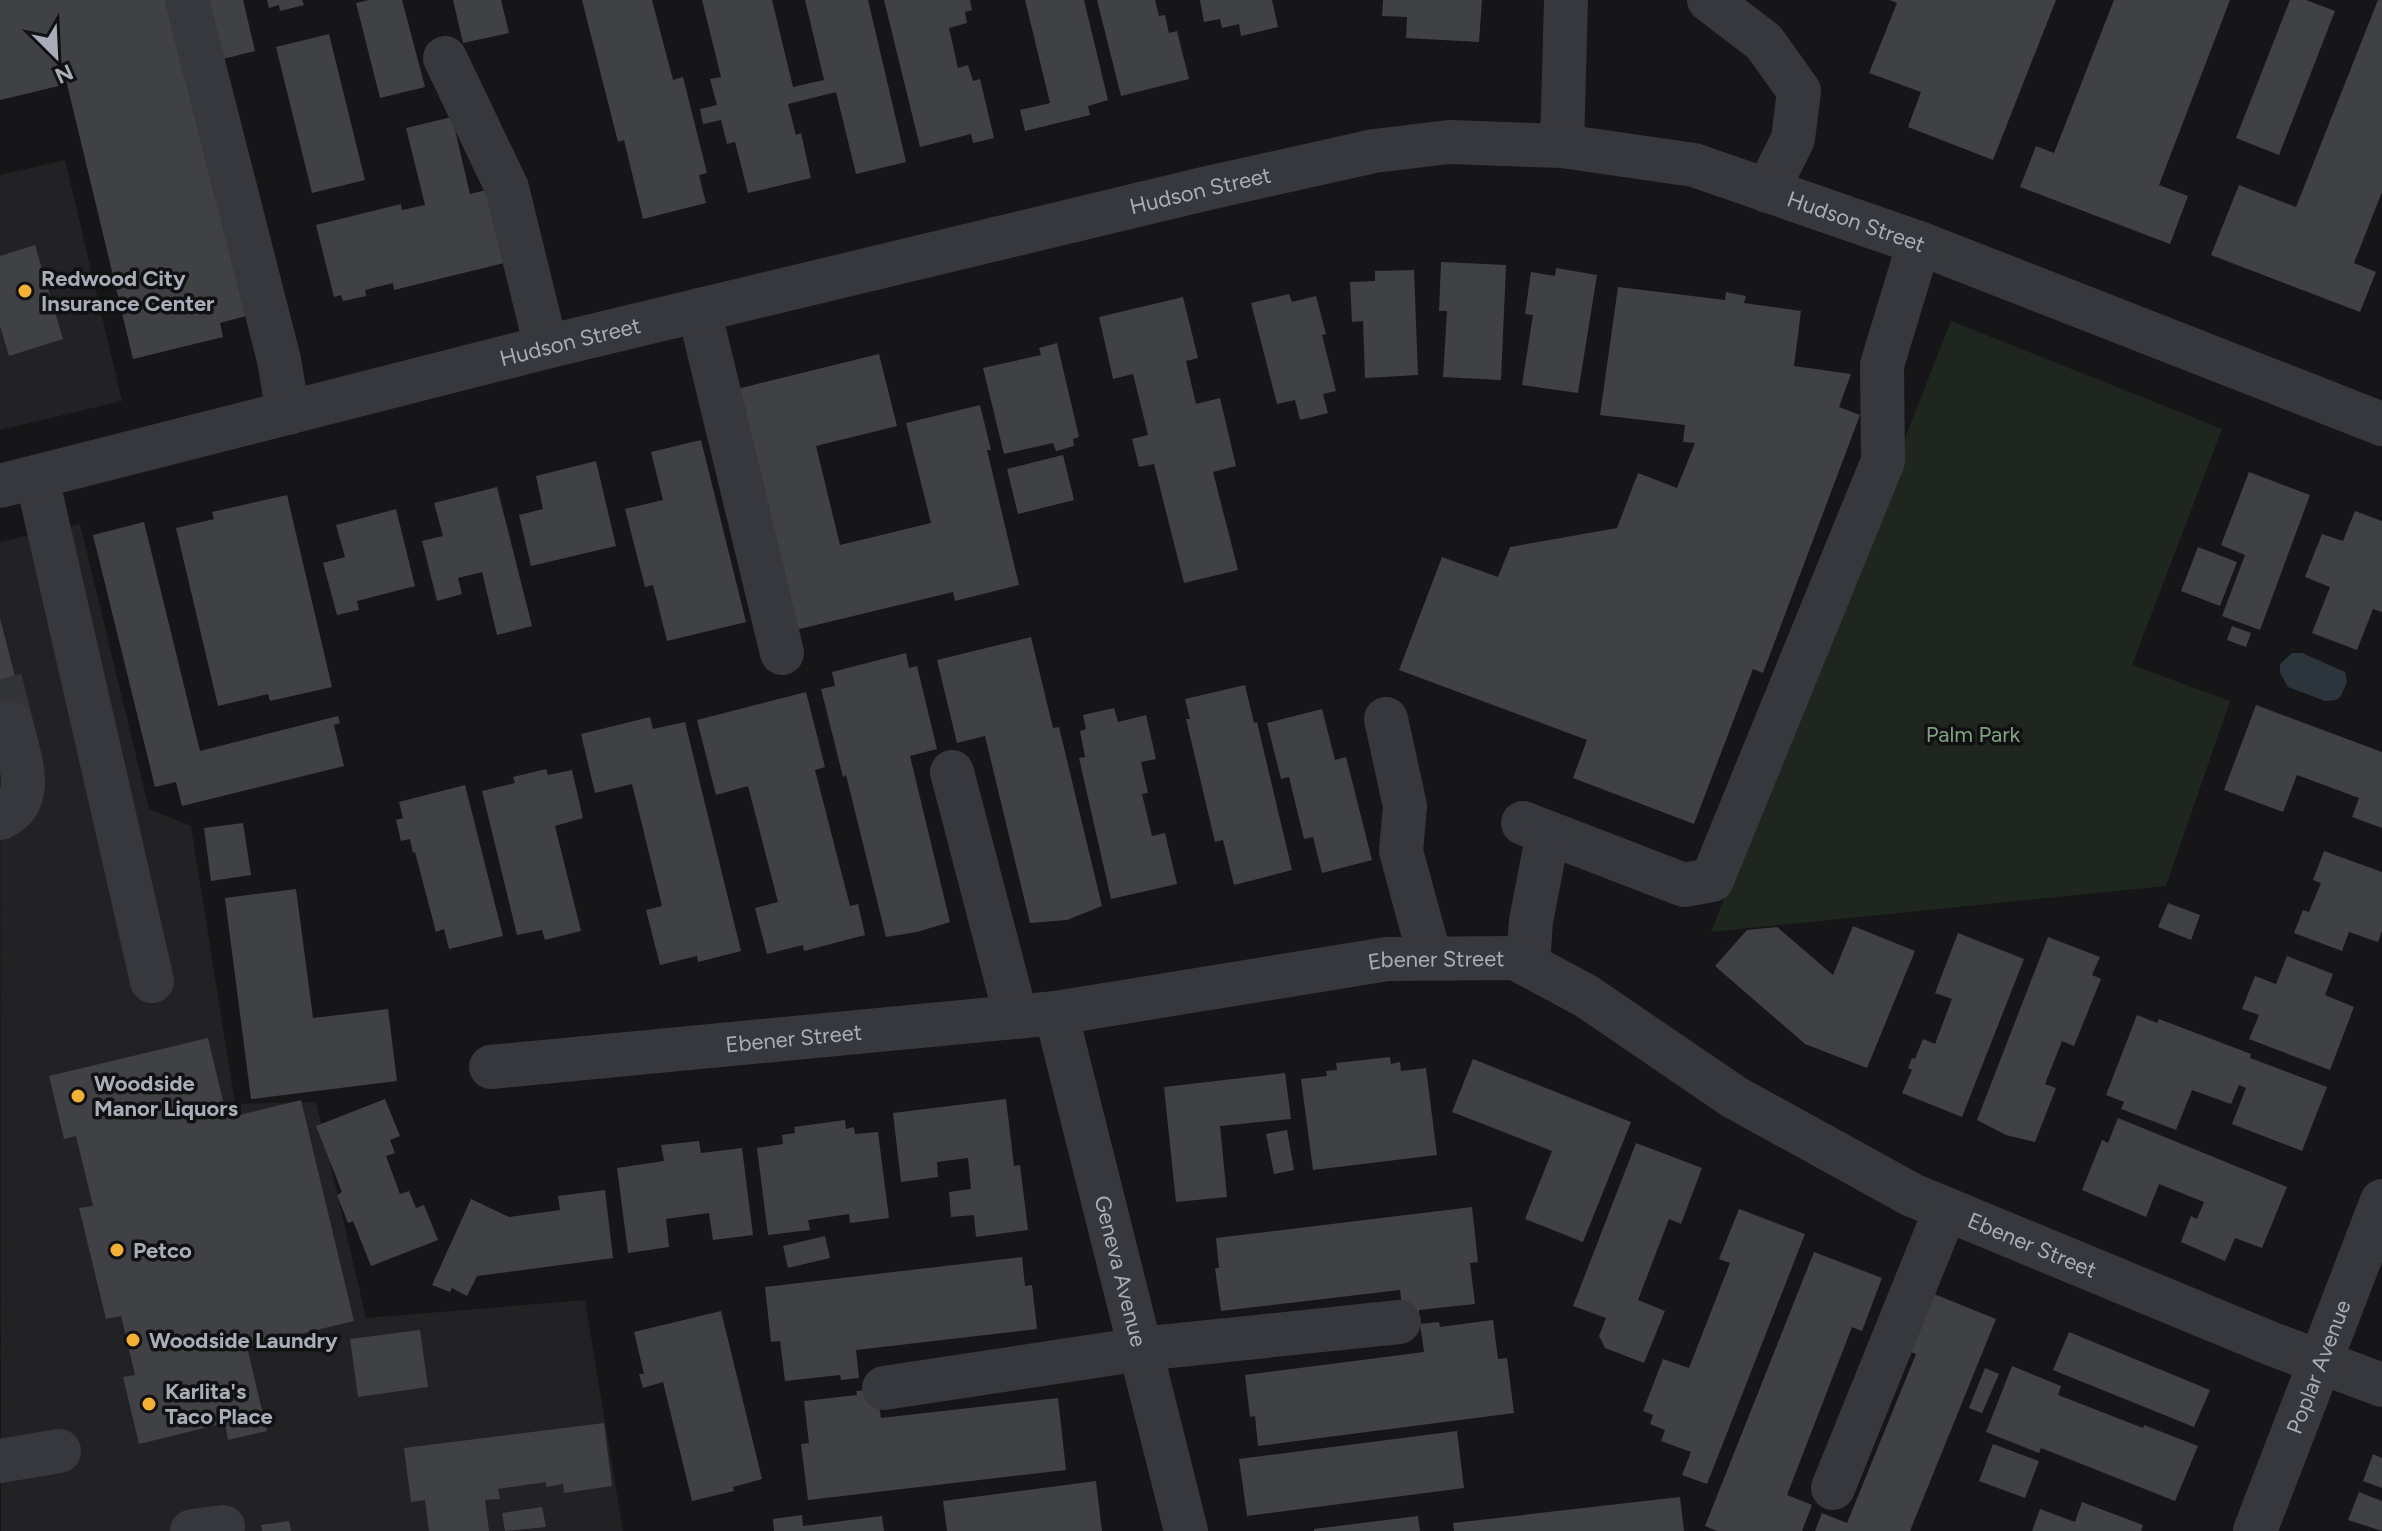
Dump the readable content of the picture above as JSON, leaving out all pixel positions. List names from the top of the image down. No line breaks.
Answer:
{"streets":{"street":["Hudson Street","Ebener Street","Geneva Avenue","Poplar Avenue"]},"crossings":[["Ebener Street","Geneva Avenue"],["Ebener Street","Poplar Avenue"]],"parks":["Palm Park"],"places":["Redwood City Insurance Center","Woodside Manor Liquors","Petco","Woodside Laundry","Karlita's Taco Place"],"north":"bottom right"}
